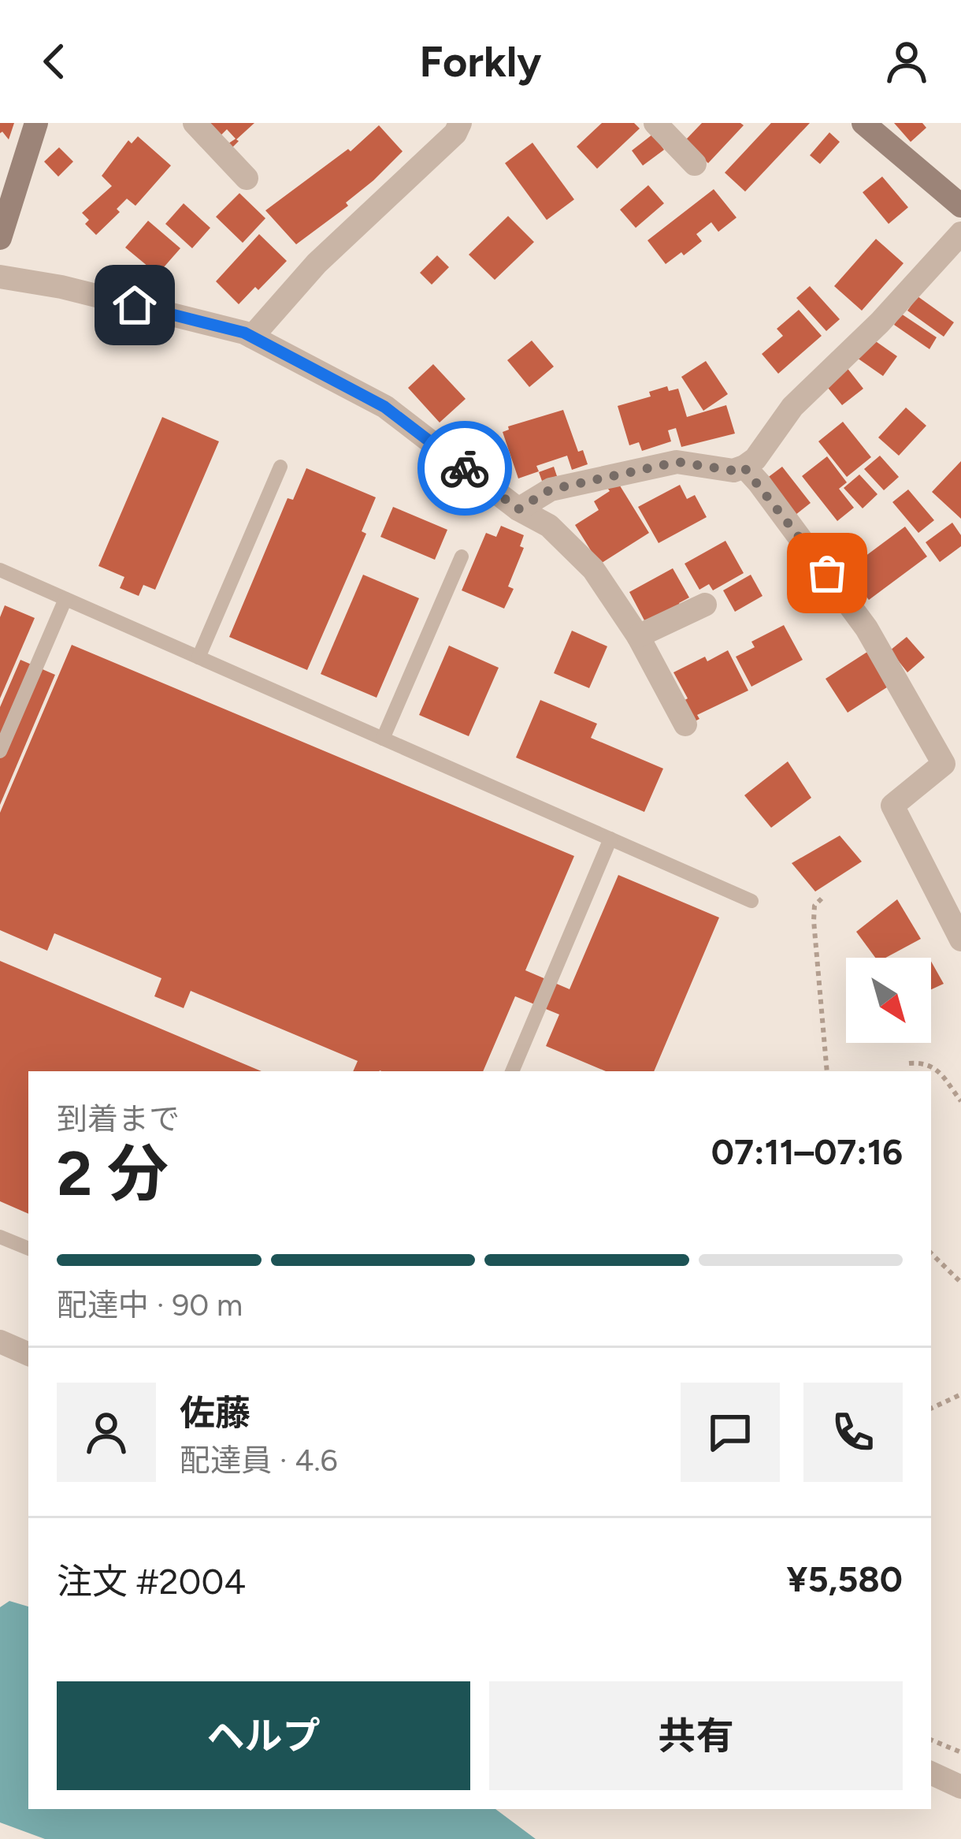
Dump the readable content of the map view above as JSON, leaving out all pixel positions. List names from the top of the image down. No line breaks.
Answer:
{"north":"bottom right","page":{"header":"Forkly","heading":["2 分","到着まで","07:11–07:16"],"panel":["佐藤","配達員 · 4.6","注文 #2004","¥5,580"],"bar":"配達中 · 90 m","buttons":["ヘルプ","共有"]}}
